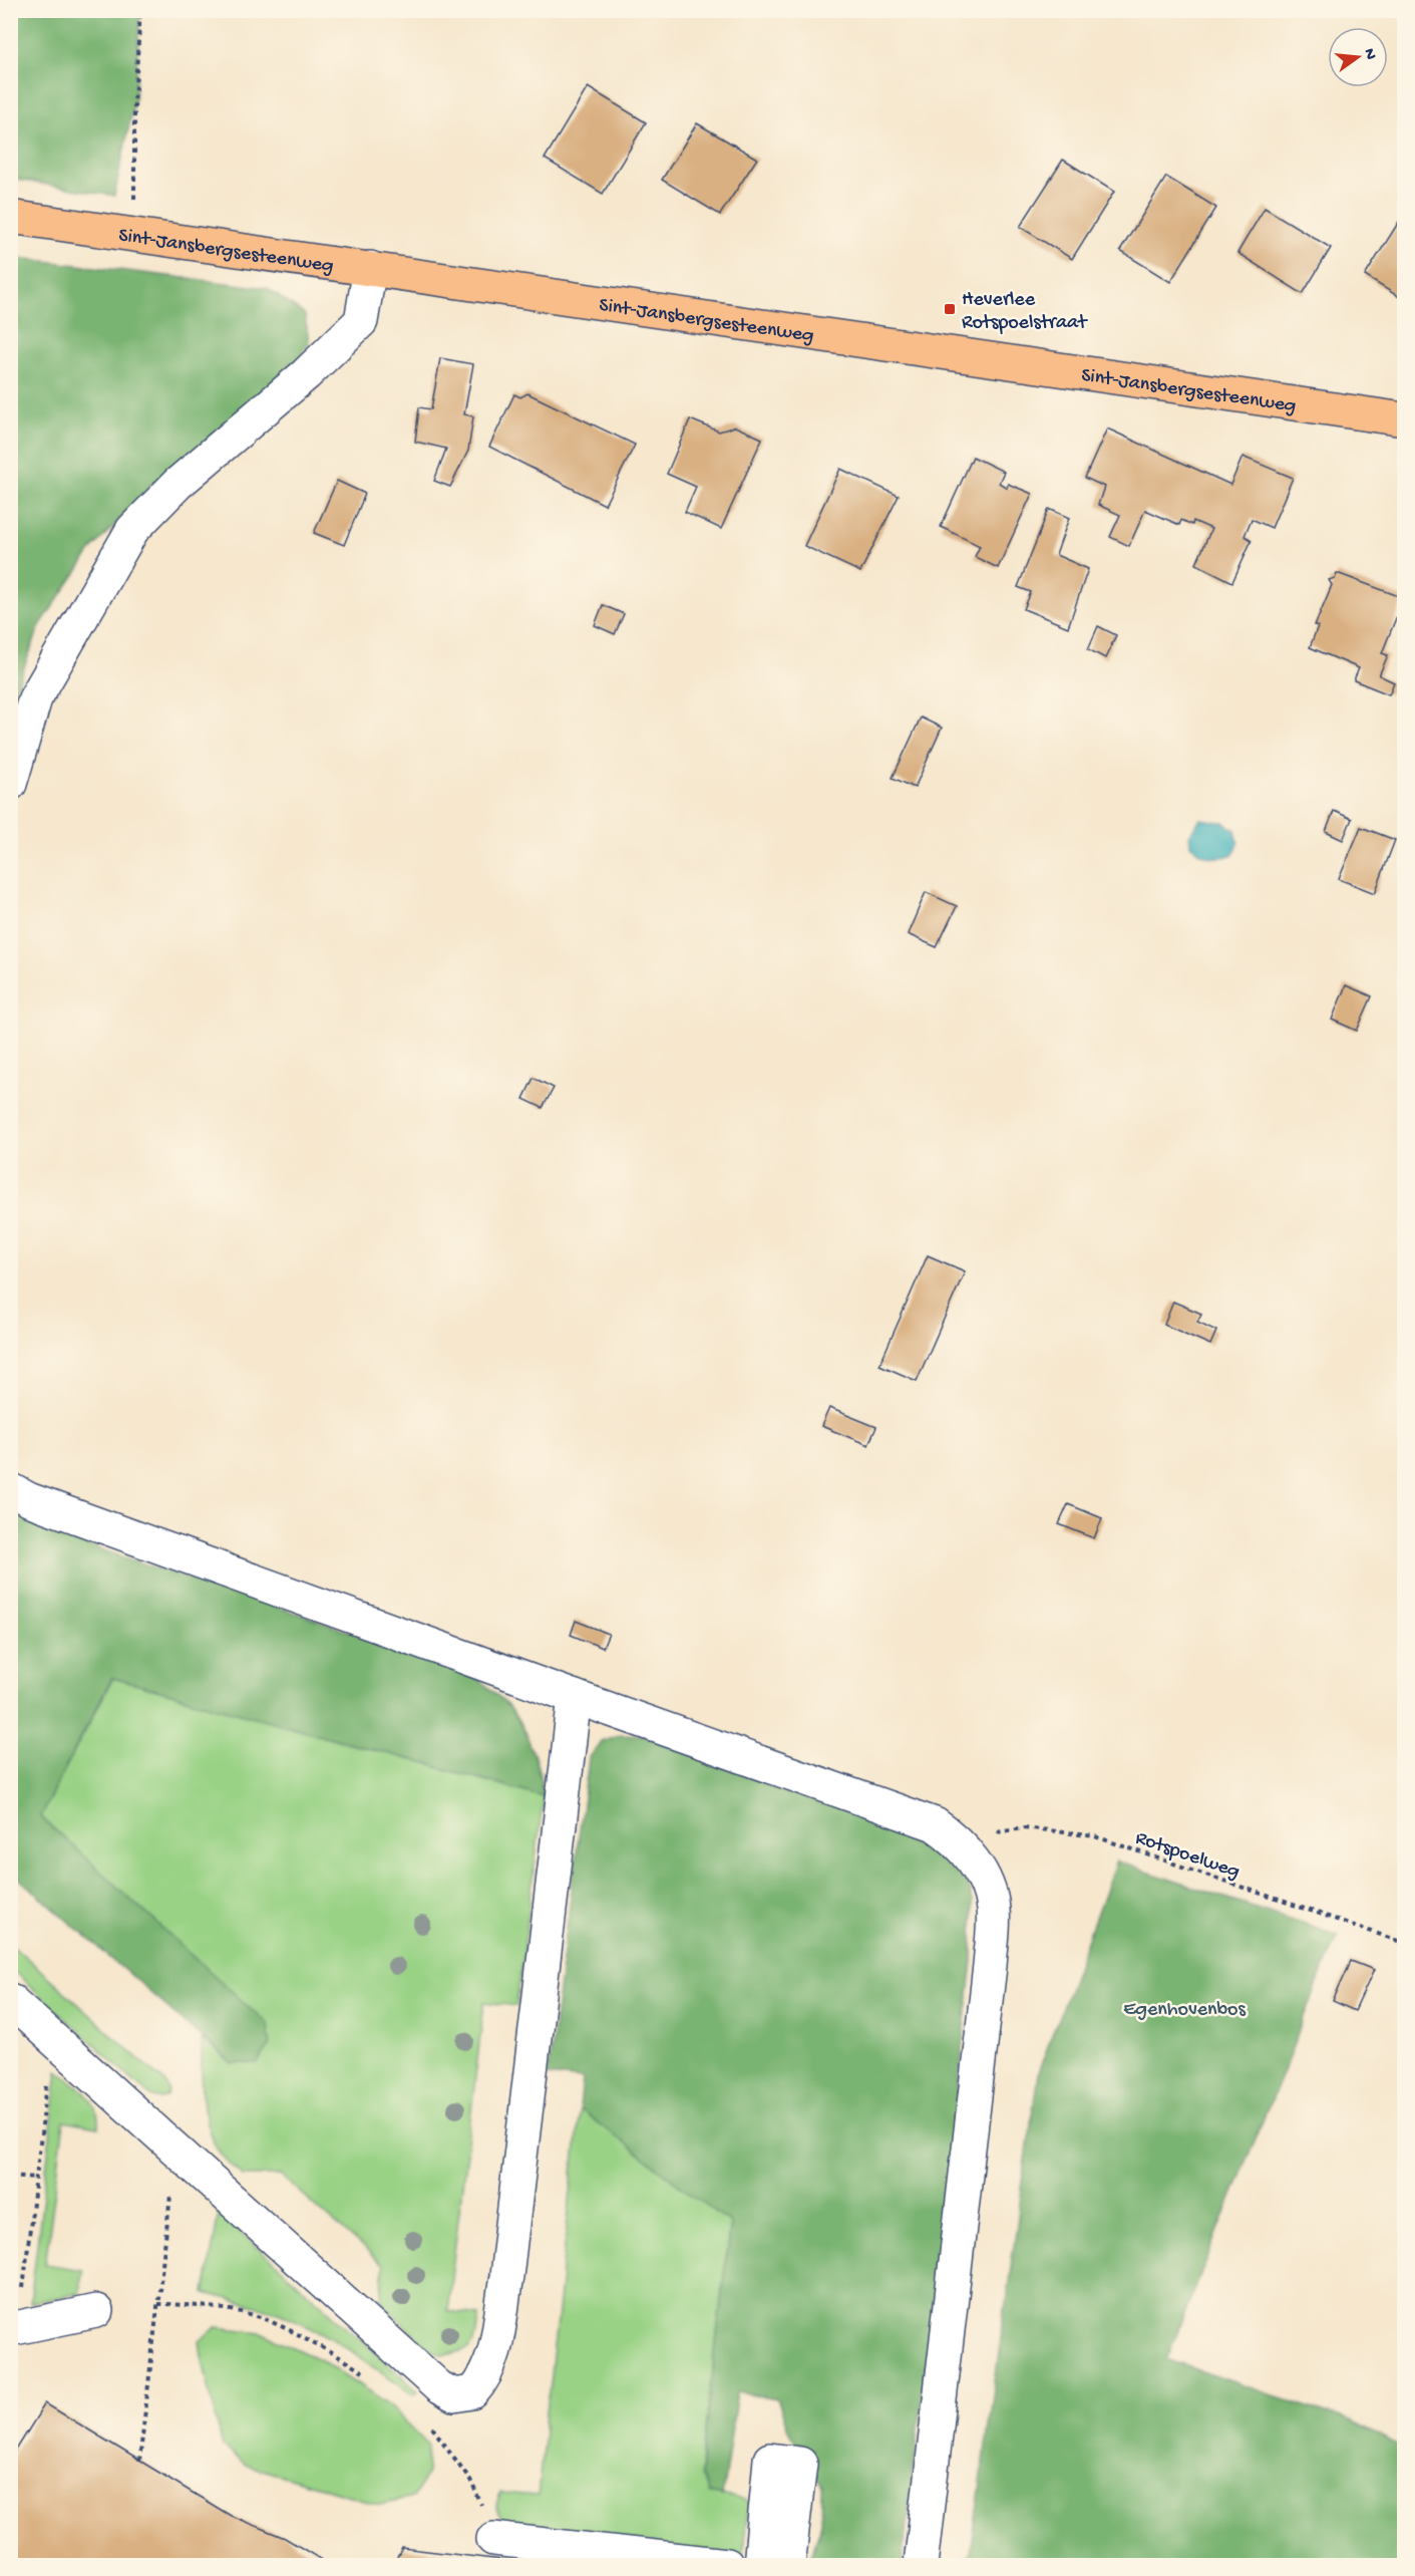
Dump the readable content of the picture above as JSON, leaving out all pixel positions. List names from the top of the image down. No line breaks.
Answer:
{"streets":{"main road":["Sint-Jansbergsesteenweg"],"path":["Rotspoelweg"]},"parks":["Egenhovenbos"],"places":{"transit":["Heverlee Rotspoelstraat"]},"north":"right"}
